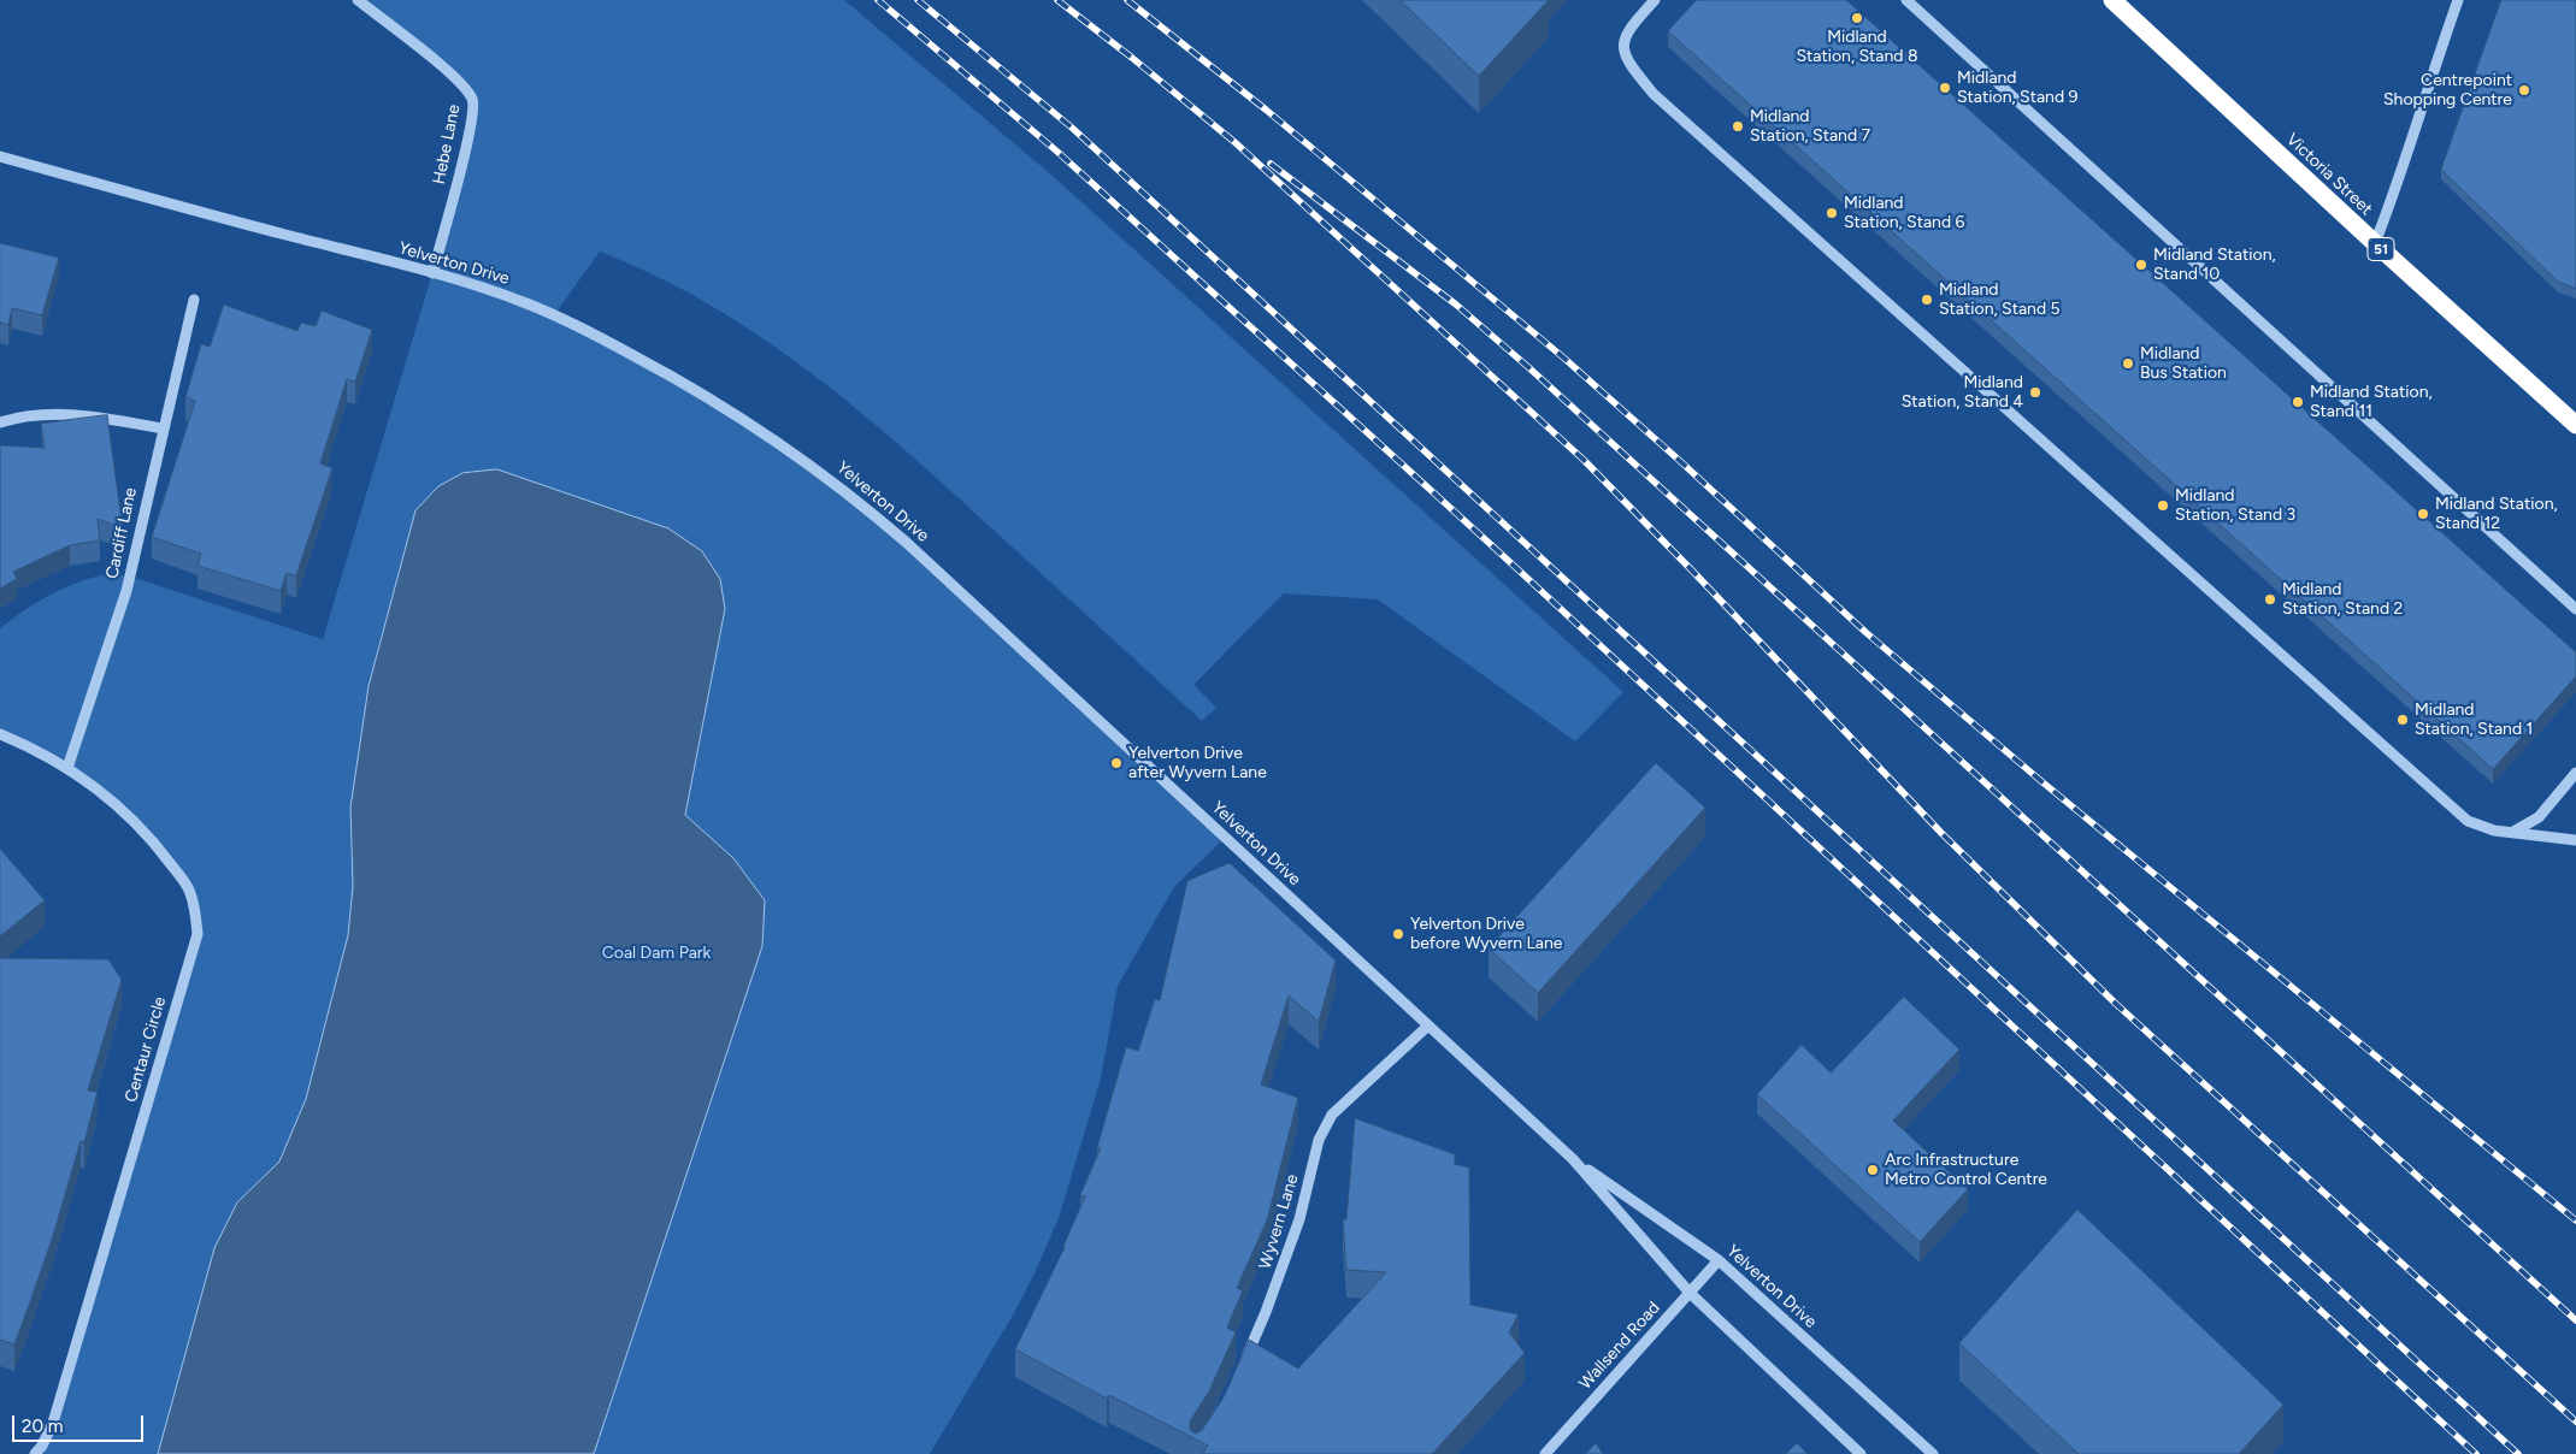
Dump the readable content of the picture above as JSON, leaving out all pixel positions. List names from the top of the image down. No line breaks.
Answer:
{"streets":{"highway":["Victoria Street","51"],"street":["Hebe Lane","Yelverton Drive","Cardiff Lane","Centaur Circle","Wyvern Lane","Wallsend Road"]},"crossings":[["Hebe Lane","Yelverton Drive"],["Yelverton Drive","Wyvern Lane"],["Yelverton Drive","Wallsend Road"],["Cardiff Lane","Centaur Circle"]],"parks":["Coal Dam Park"],"places":["Midland Station, Stand 8","Midland Station, Stand 9","Centrepoint Shopping Centre","Midland Station, Stand 7","Midland Station, Stand 6","Midland Station, Stand 10","Midland Station, Stand 5","Midland Bus Station","Midland Station, Stand 4","Midland Station, Stand 11","Midland Station, Stand 3","Midland Station, Stand 12","Midland Station, Stand 2","Midland Station, Stand 1","Yelverton Drive after Wyvern Lane","Yelverton Drive before Wyvern Lane","Arc Infrastructure Metro Control Centre"],"scale_bar":"20 m"}
